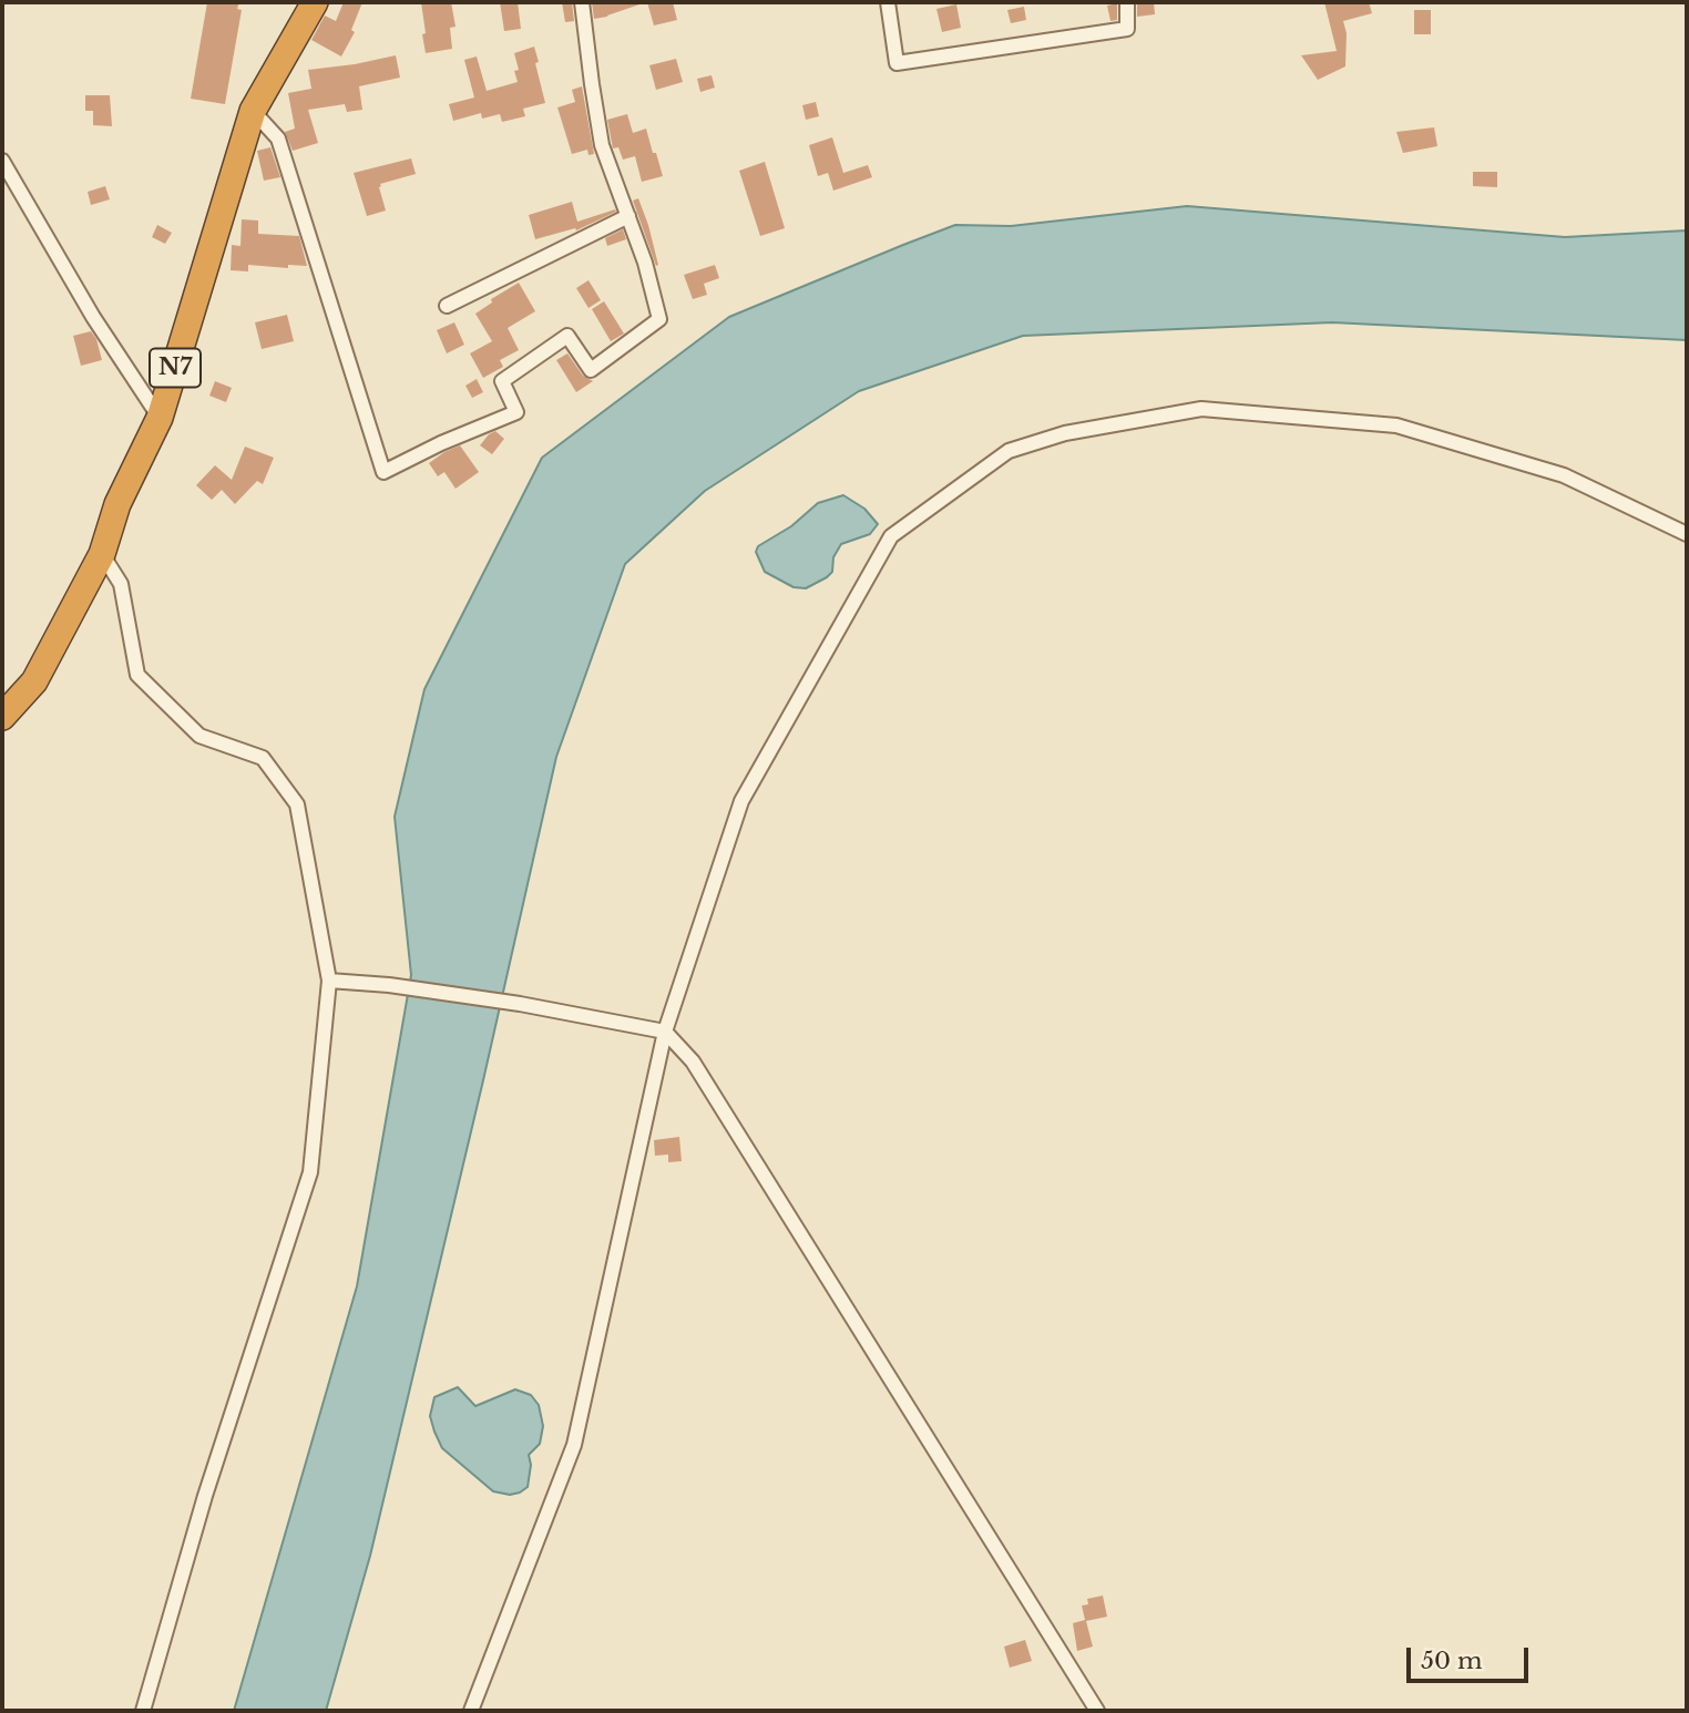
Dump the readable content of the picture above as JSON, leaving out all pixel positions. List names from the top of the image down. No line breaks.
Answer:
{"streets":{"highway":["N7"]},"scale_bar":"50 m"}
